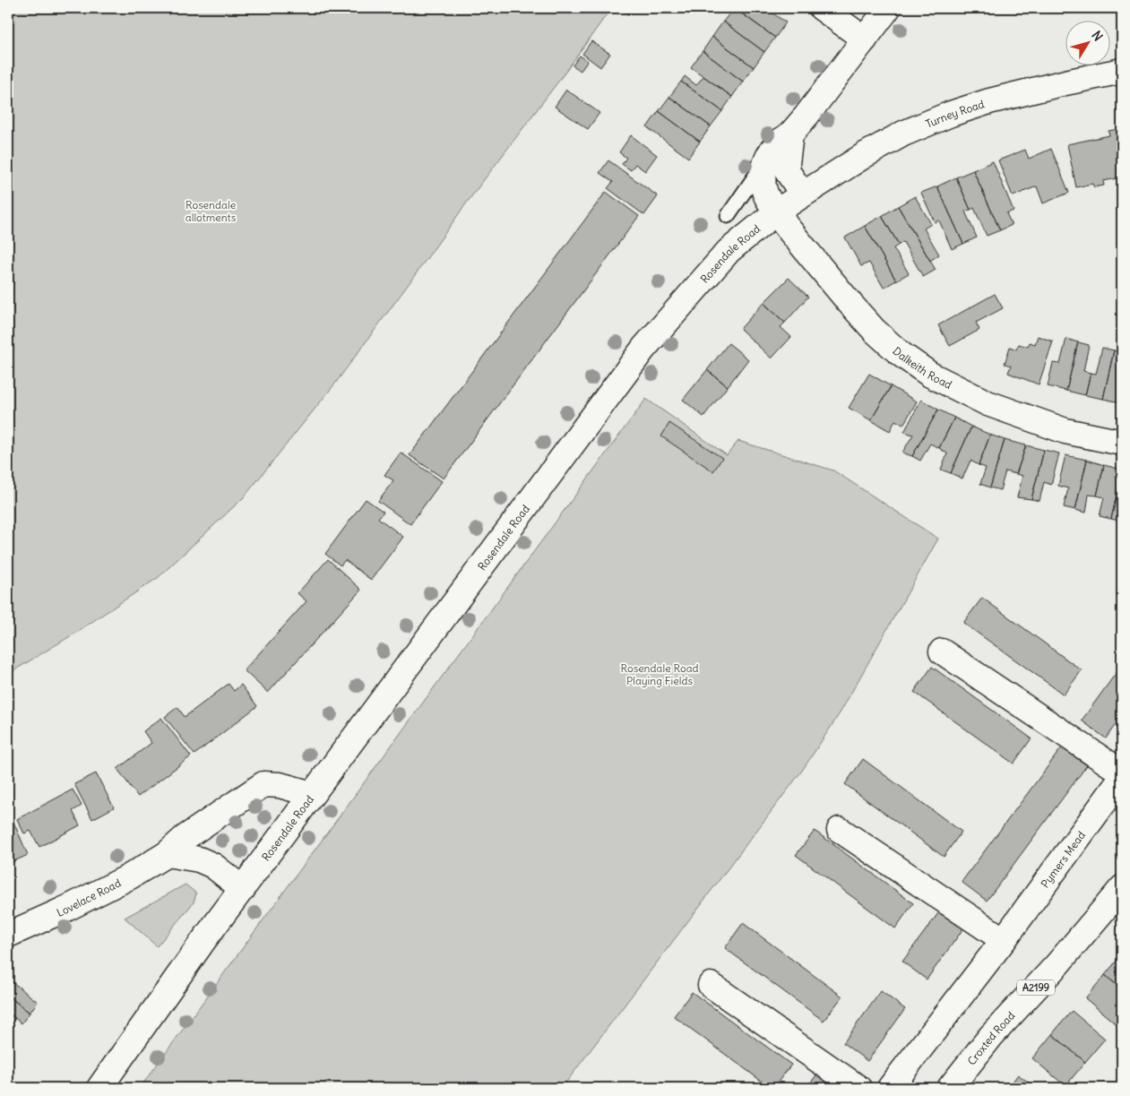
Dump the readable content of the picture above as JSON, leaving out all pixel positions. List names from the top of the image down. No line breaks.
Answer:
{"streets":{"street":["Turney Road","Rosendale Road","Dalkeith Road","Pymers Mead","Lovelace Road","A2199","Croxted Road"]},"crossings":[["Turney Road","Rosendale Road"],["Rosendale Road","Dalkeith Road"],["Rosendale Road","Lovelace Road"]],"parks":["Rosendale allotments","Rosendale Road Playing Fields"],"north":"top right"}
